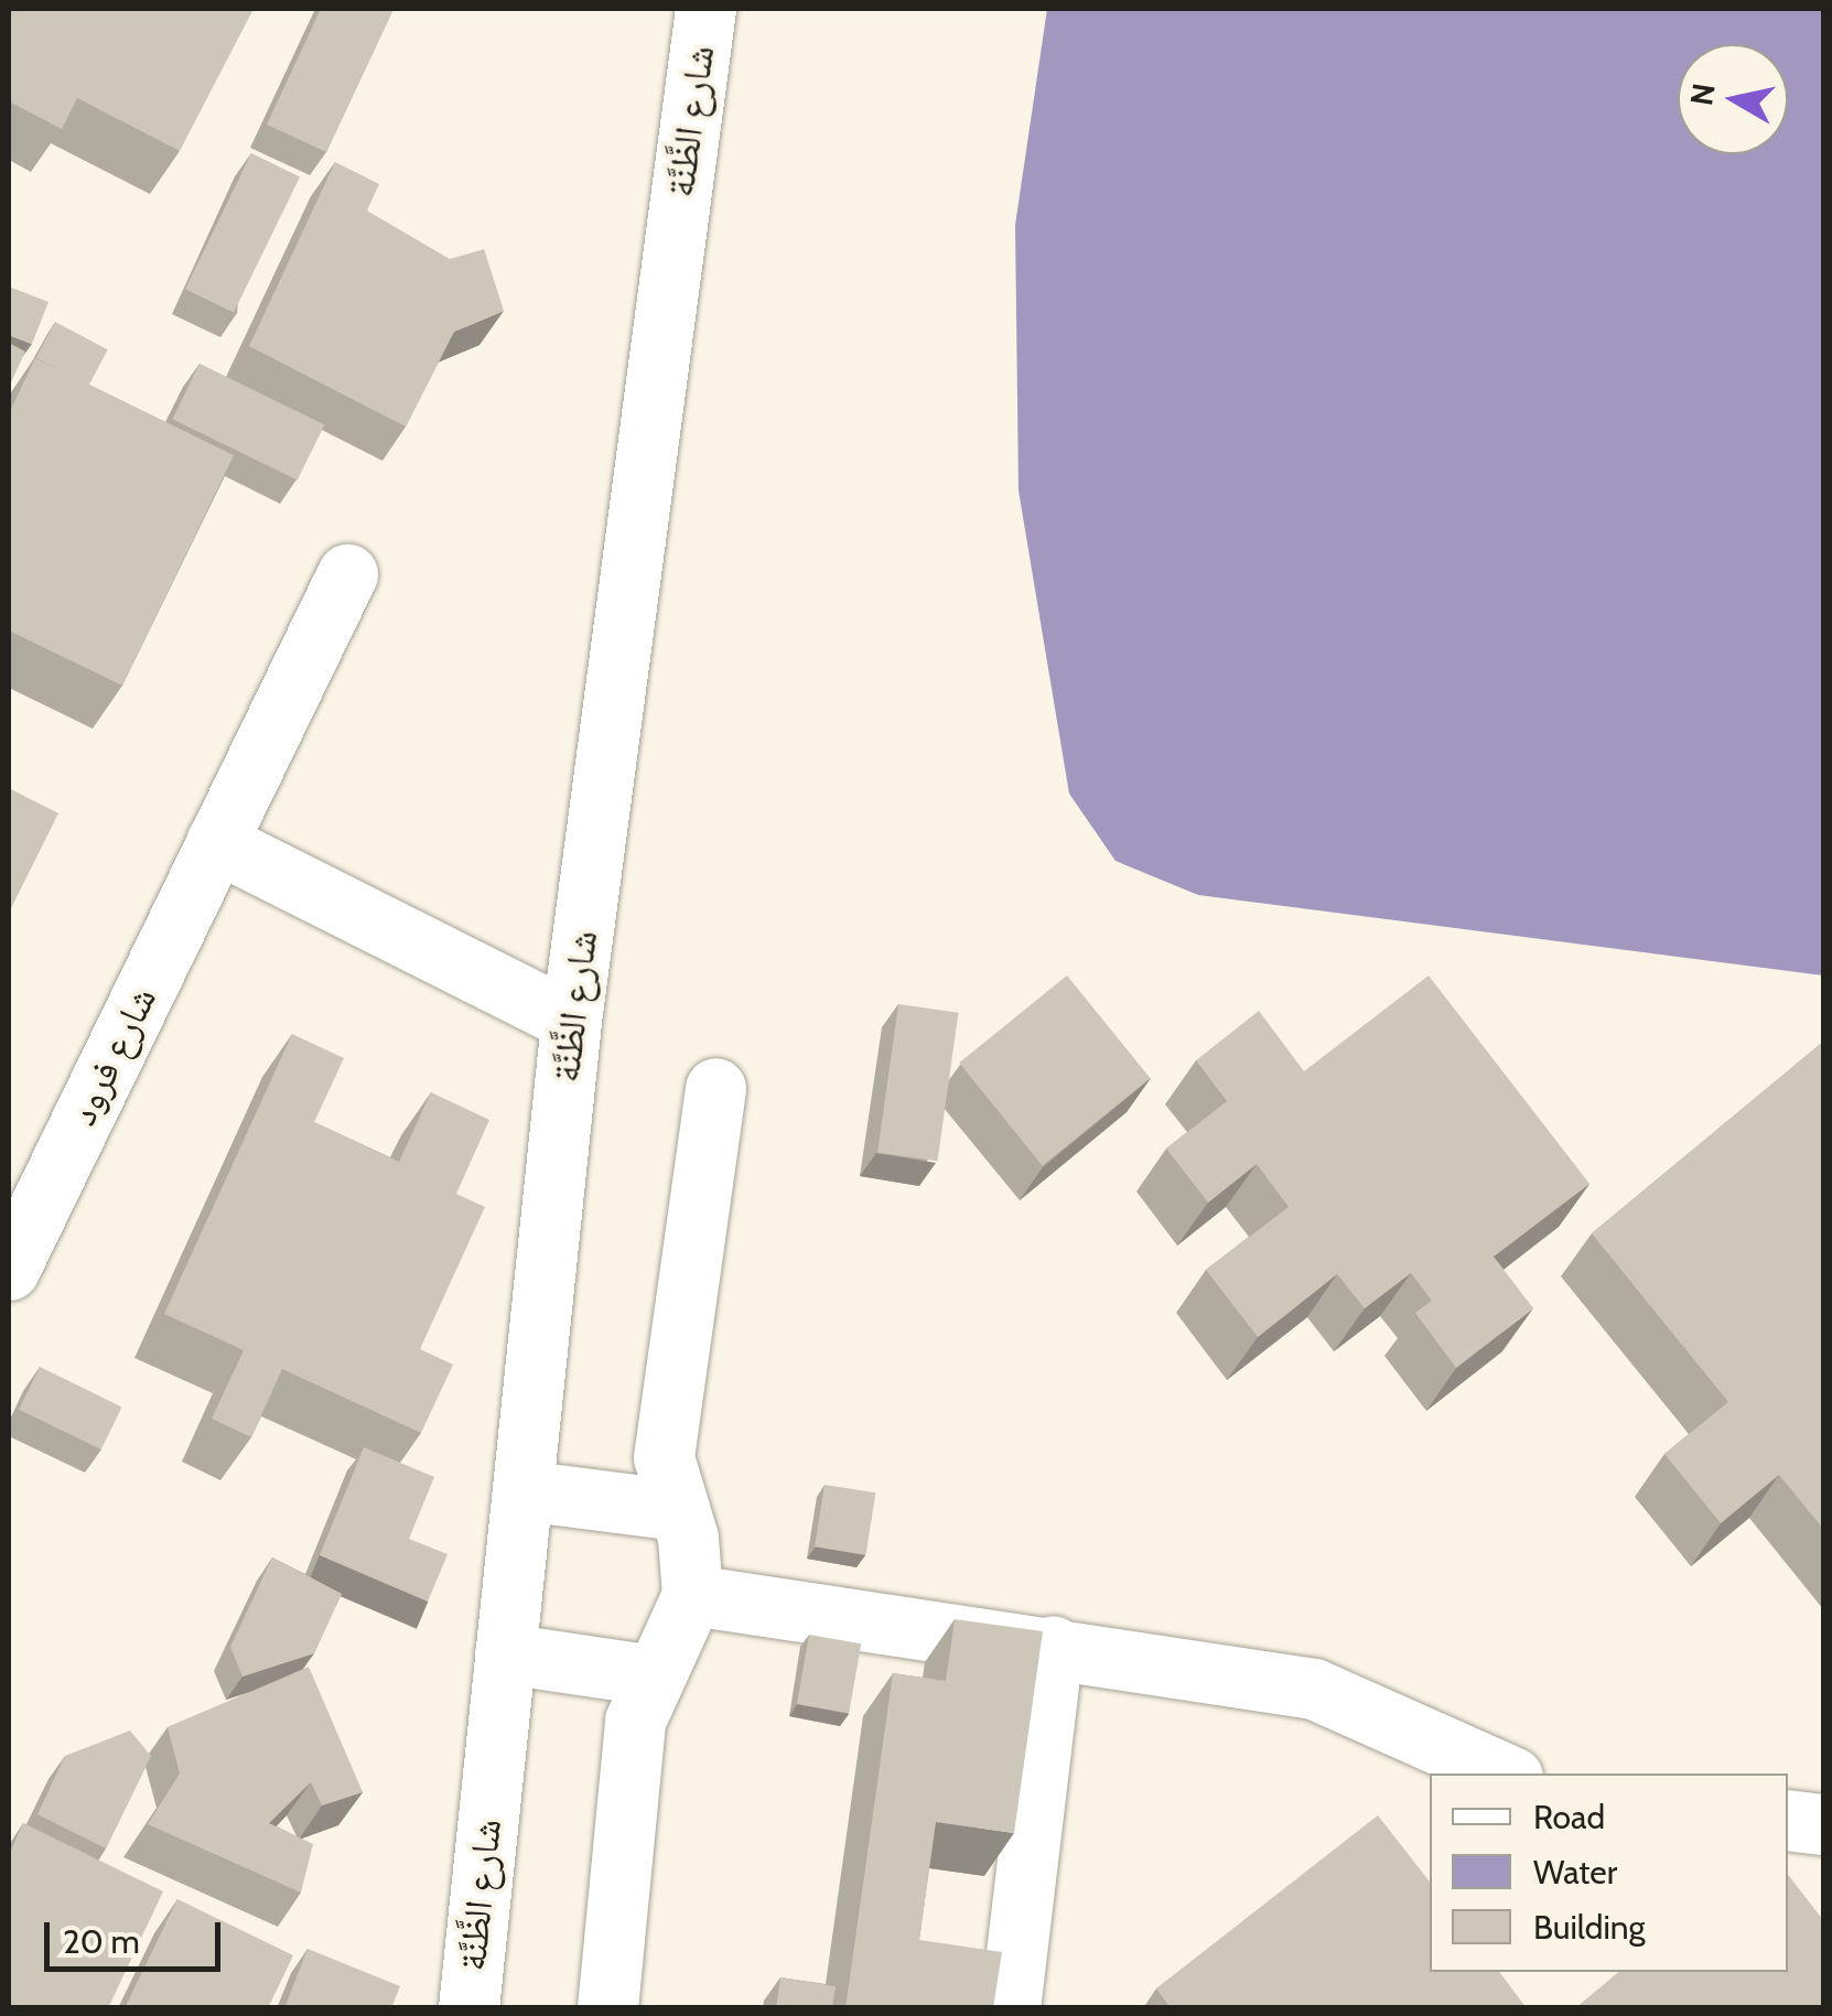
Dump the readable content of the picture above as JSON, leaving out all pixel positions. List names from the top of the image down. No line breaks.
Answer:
{"streets":{"street":["شارع الظَّنَّة","شارع فرود"]},"legend":["Road","Water","Building"],"scale_bar":"20 m","north":"left"}
